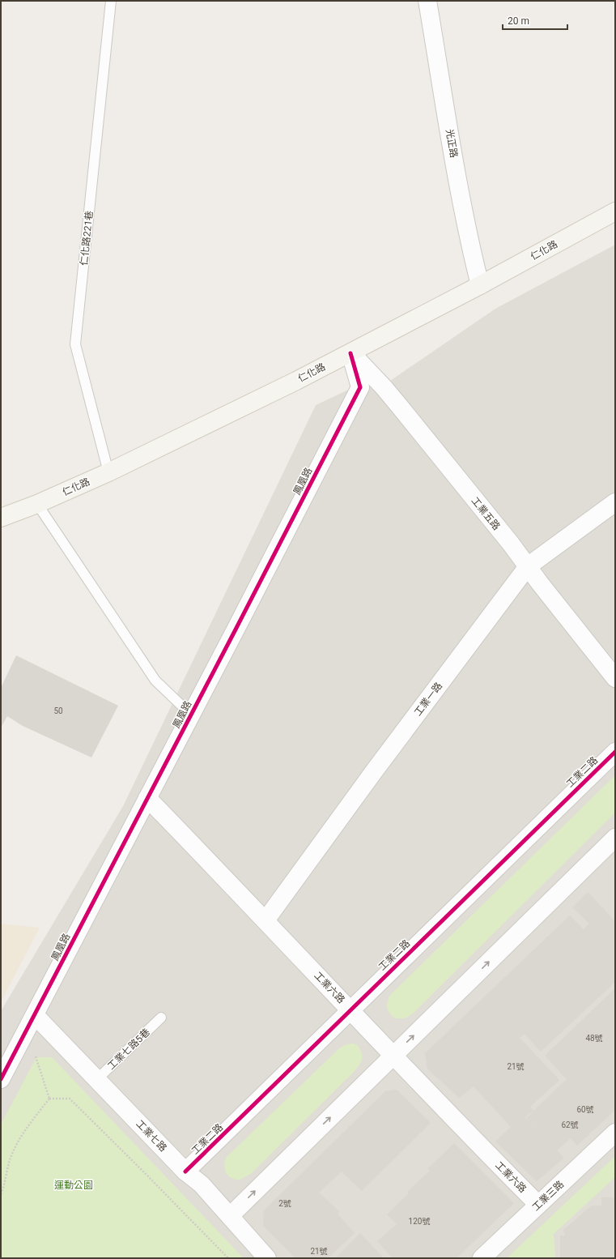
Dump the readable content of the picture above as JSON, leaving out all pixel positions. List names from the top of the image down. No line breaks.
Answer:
{"streets":{"main road":["仁化路"],"street":["光正路","鳳凰路","工業五路","工業一路","工業二路","工業六路","工業七路","工業三路"],"lane":["仁化路221巷","工業七路5巷"]},"crossings":[["光正路","仁化路"],["仁化路221巷","仁化路"],["仁化路","鳳凰路"],["仁化路","工業五路"],["鳳凰路","工業五路"],["鳳凰路","工業六路"],["鳳凰路","工業七路"],["工業五路","工業一路"],["工業一路","工業六路"],["工業二路","工業六路"],["工業二路","工業七路"],["工業六路","工業三路"],["工業七路5巷","工業七路"]],"parks":["運動公園"],"house_numbers":["50","48號","21號","60號","62號","2號","120號","21號"],"scale_bar":"20 m"}
